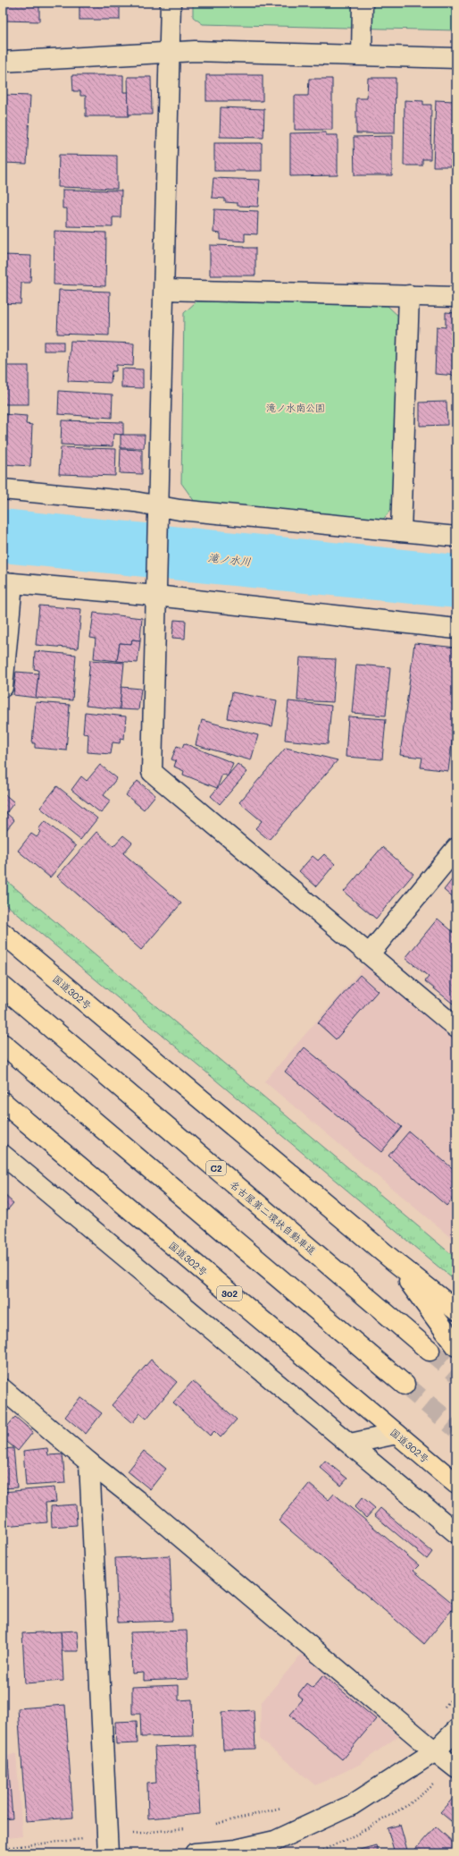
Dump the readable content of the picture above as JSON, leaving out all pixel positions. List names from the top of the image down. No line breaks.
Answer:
{"streets":{"highway":["国道302号","C2","名古屋第二環状自動車道","302"]},"water":["滝ノ水川"],"parks":["滝ノ水南公園"]}
